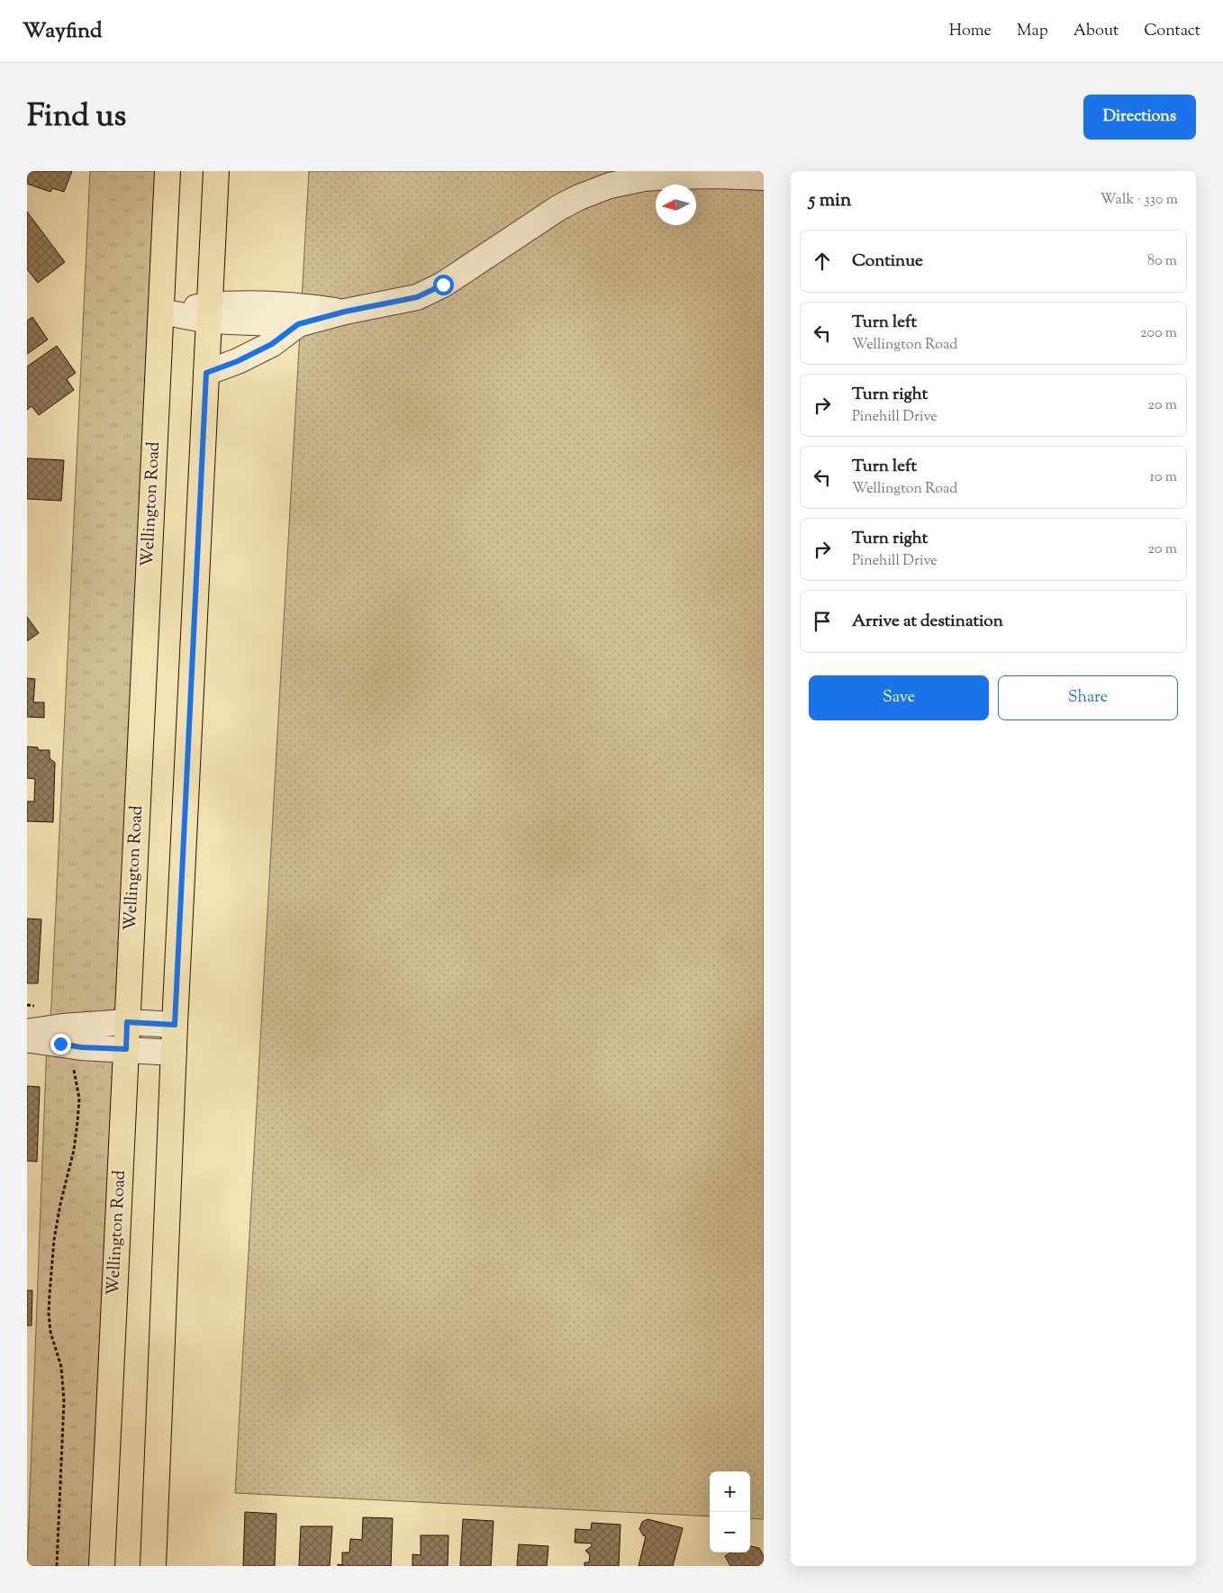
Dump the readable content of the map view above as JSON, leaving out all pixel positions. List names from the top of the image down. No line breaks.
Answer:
{"streets":{"main road":["Wellington Road"]},"north":"left","page":{"header":"Wayfind","nav":["Home","Map","About","Contact"],"title":"Find us","buttons":["Directions",["Save","Share"]],"heading":["5 min","Walk · 330 m"],"list":[["Continue","80 m"],["Turn left","Wellington Road","200 m"],["Turn right","Pinehill Drive","20 m"],["Turn left","Wellington Road","10 m"],["Turn right","Pinehill Drive","20 m"],"Arrive at destination"],"map_buttons":["+","−"]}}
